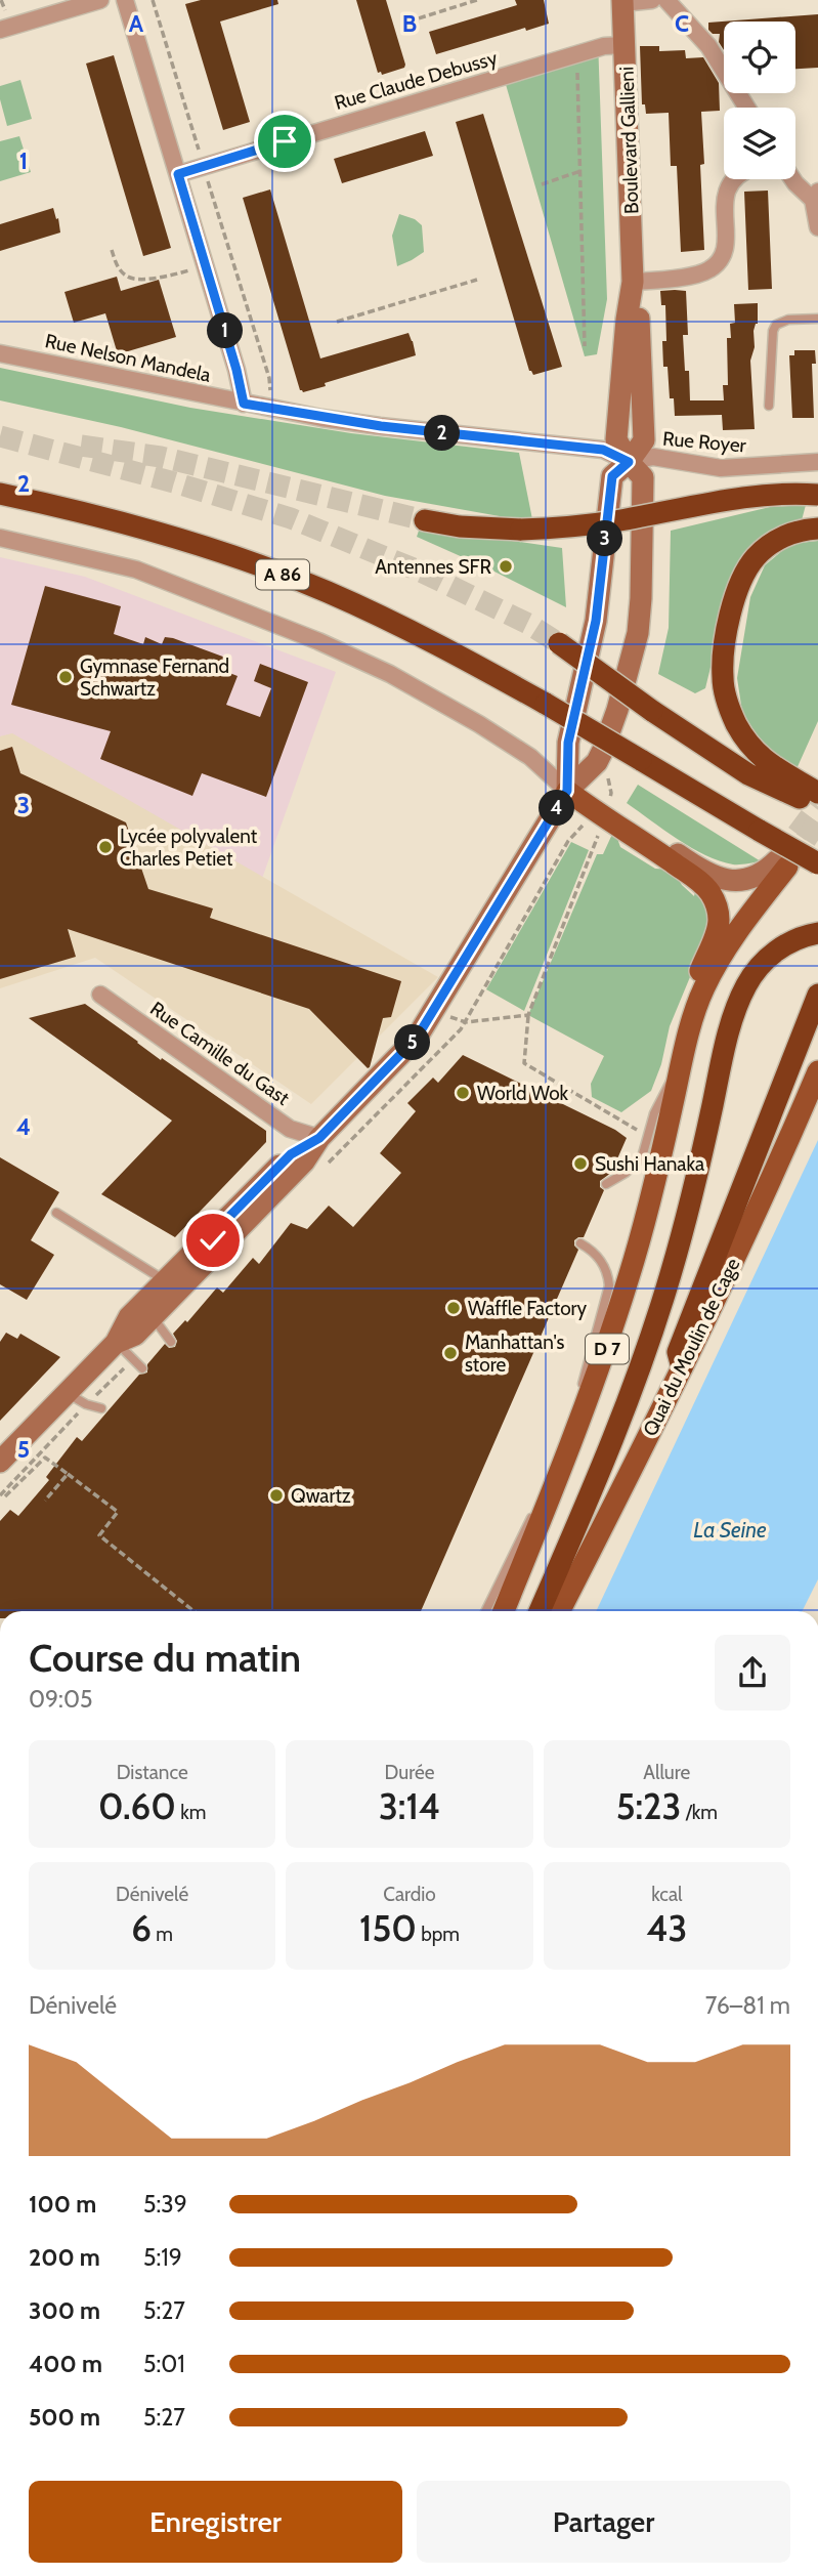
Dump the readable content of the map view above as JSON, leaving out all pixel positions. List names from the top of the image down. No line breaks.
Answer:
{"streets":{"highway":["A 86"],"main road":["Boulevard Gallieni","Quai du Moulin de Cage","D 7"],"street":["Rue Claude Debussy","Rue Nelson Mandela","Rue Royer","Rue Camille du Gast"]},"crossings":[["Rue Claude Debussy","Boulevard Gallieni"],["Boulevard Gallieni","Rue Nelson Mandela"],["Boulevard Gallieni","Rue Royer"],["Boulevard Gallieni","Rue Camille du Gast"],["Rue Nelson Mandela","Rue Royer"]],"water":["La Seine"],"places":["Antennes SFR","Gymnase Fernand Schwartz","Lycée polyvalent Charles Petiet","World Wok","Sushi Hanaka","Waffle Factory","Manhattan's store","Qwartz"],"page":{"pins":["1","2","3","4","5"],"heading":["Course du matin","09:05"],"stats":[["Distance","0.60 km"],["Durée","3:14"],["Allure","5:23 /km"],["Dénivelé","6 m"],["Cardio","150 bpm"],["kcal","43"]],"chart":["Dénivelé","76–81 m"],"list":[{"name":"100 m","note":"5:39"},{"name":"200 m","note":"5:19"},{"name":"300 m","note":"5:27"},{"name":"400 m","note":"5:01"},{"name":"500 m","note":"5:27"}],"buttons":["Enregistrer","Partager"]},"grid":{"columns":["A","B","C"],"rows":["1","2","3","4","5"]}}
